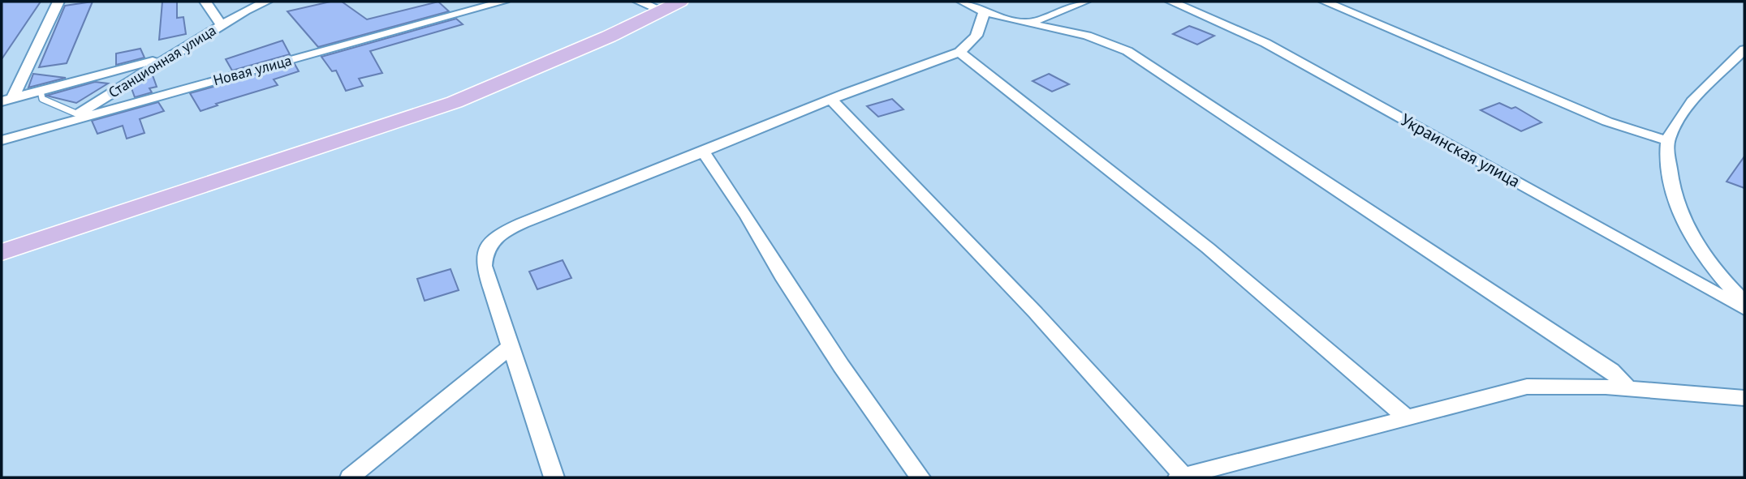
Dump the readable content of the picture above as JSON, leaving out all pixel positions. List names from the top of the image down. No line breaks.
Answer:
{"streets":{"street":["Станционная улица","Новая улица","Украинская улица"]},"crossings":[["Станционная улица","Новая улица"]]}
